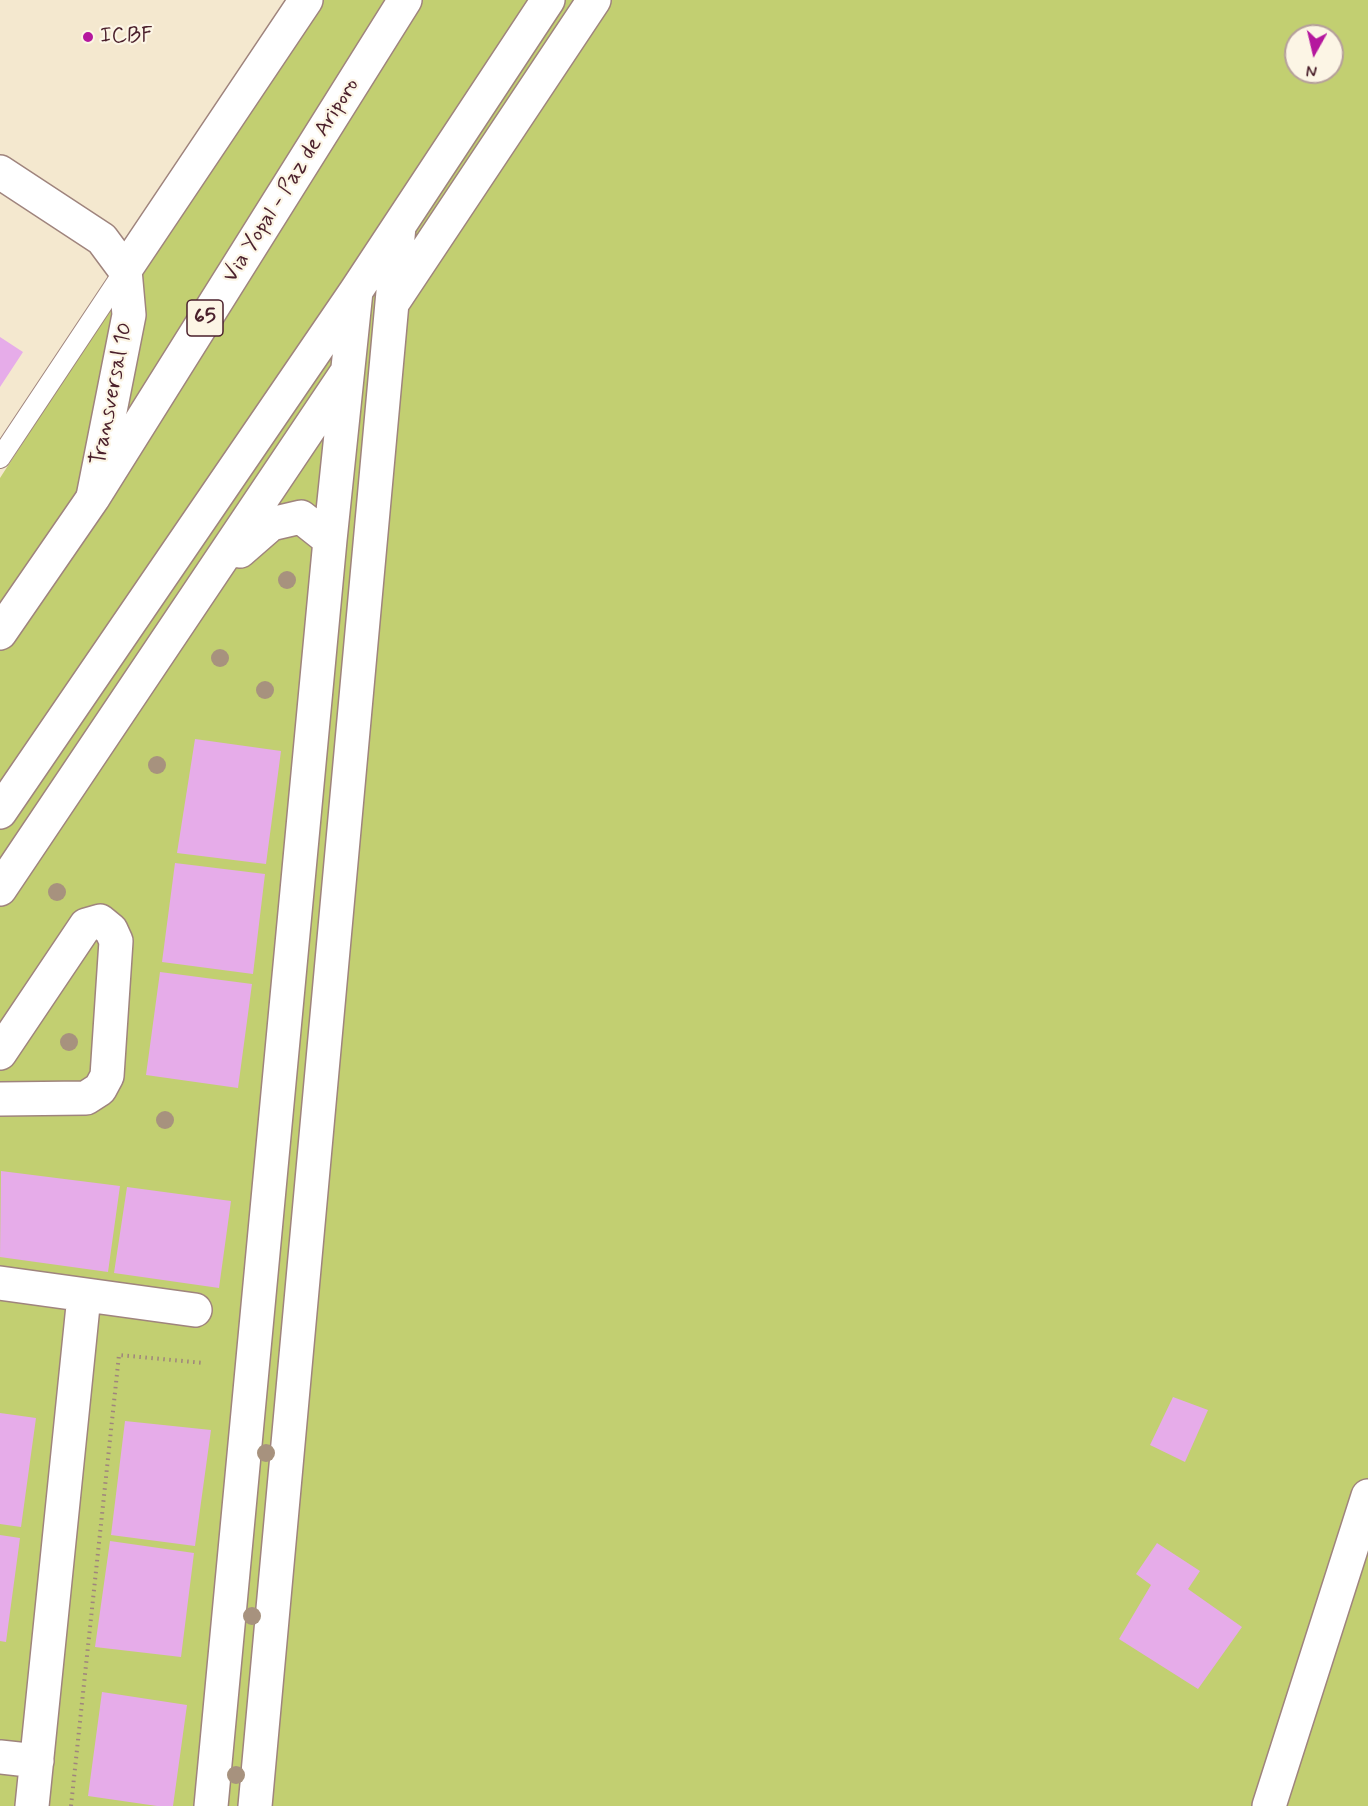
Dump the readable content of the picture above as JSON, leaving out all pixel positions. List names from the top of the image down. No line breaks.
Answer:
{"streets":{"street":["Via Yopal - Paz de Ariporo","65","Transversal 10"]},"crossings":[["Via Yopal - Paz de Ariporo","Transversal 10"]],"places":["ICBF"],"north":"bottom"}
